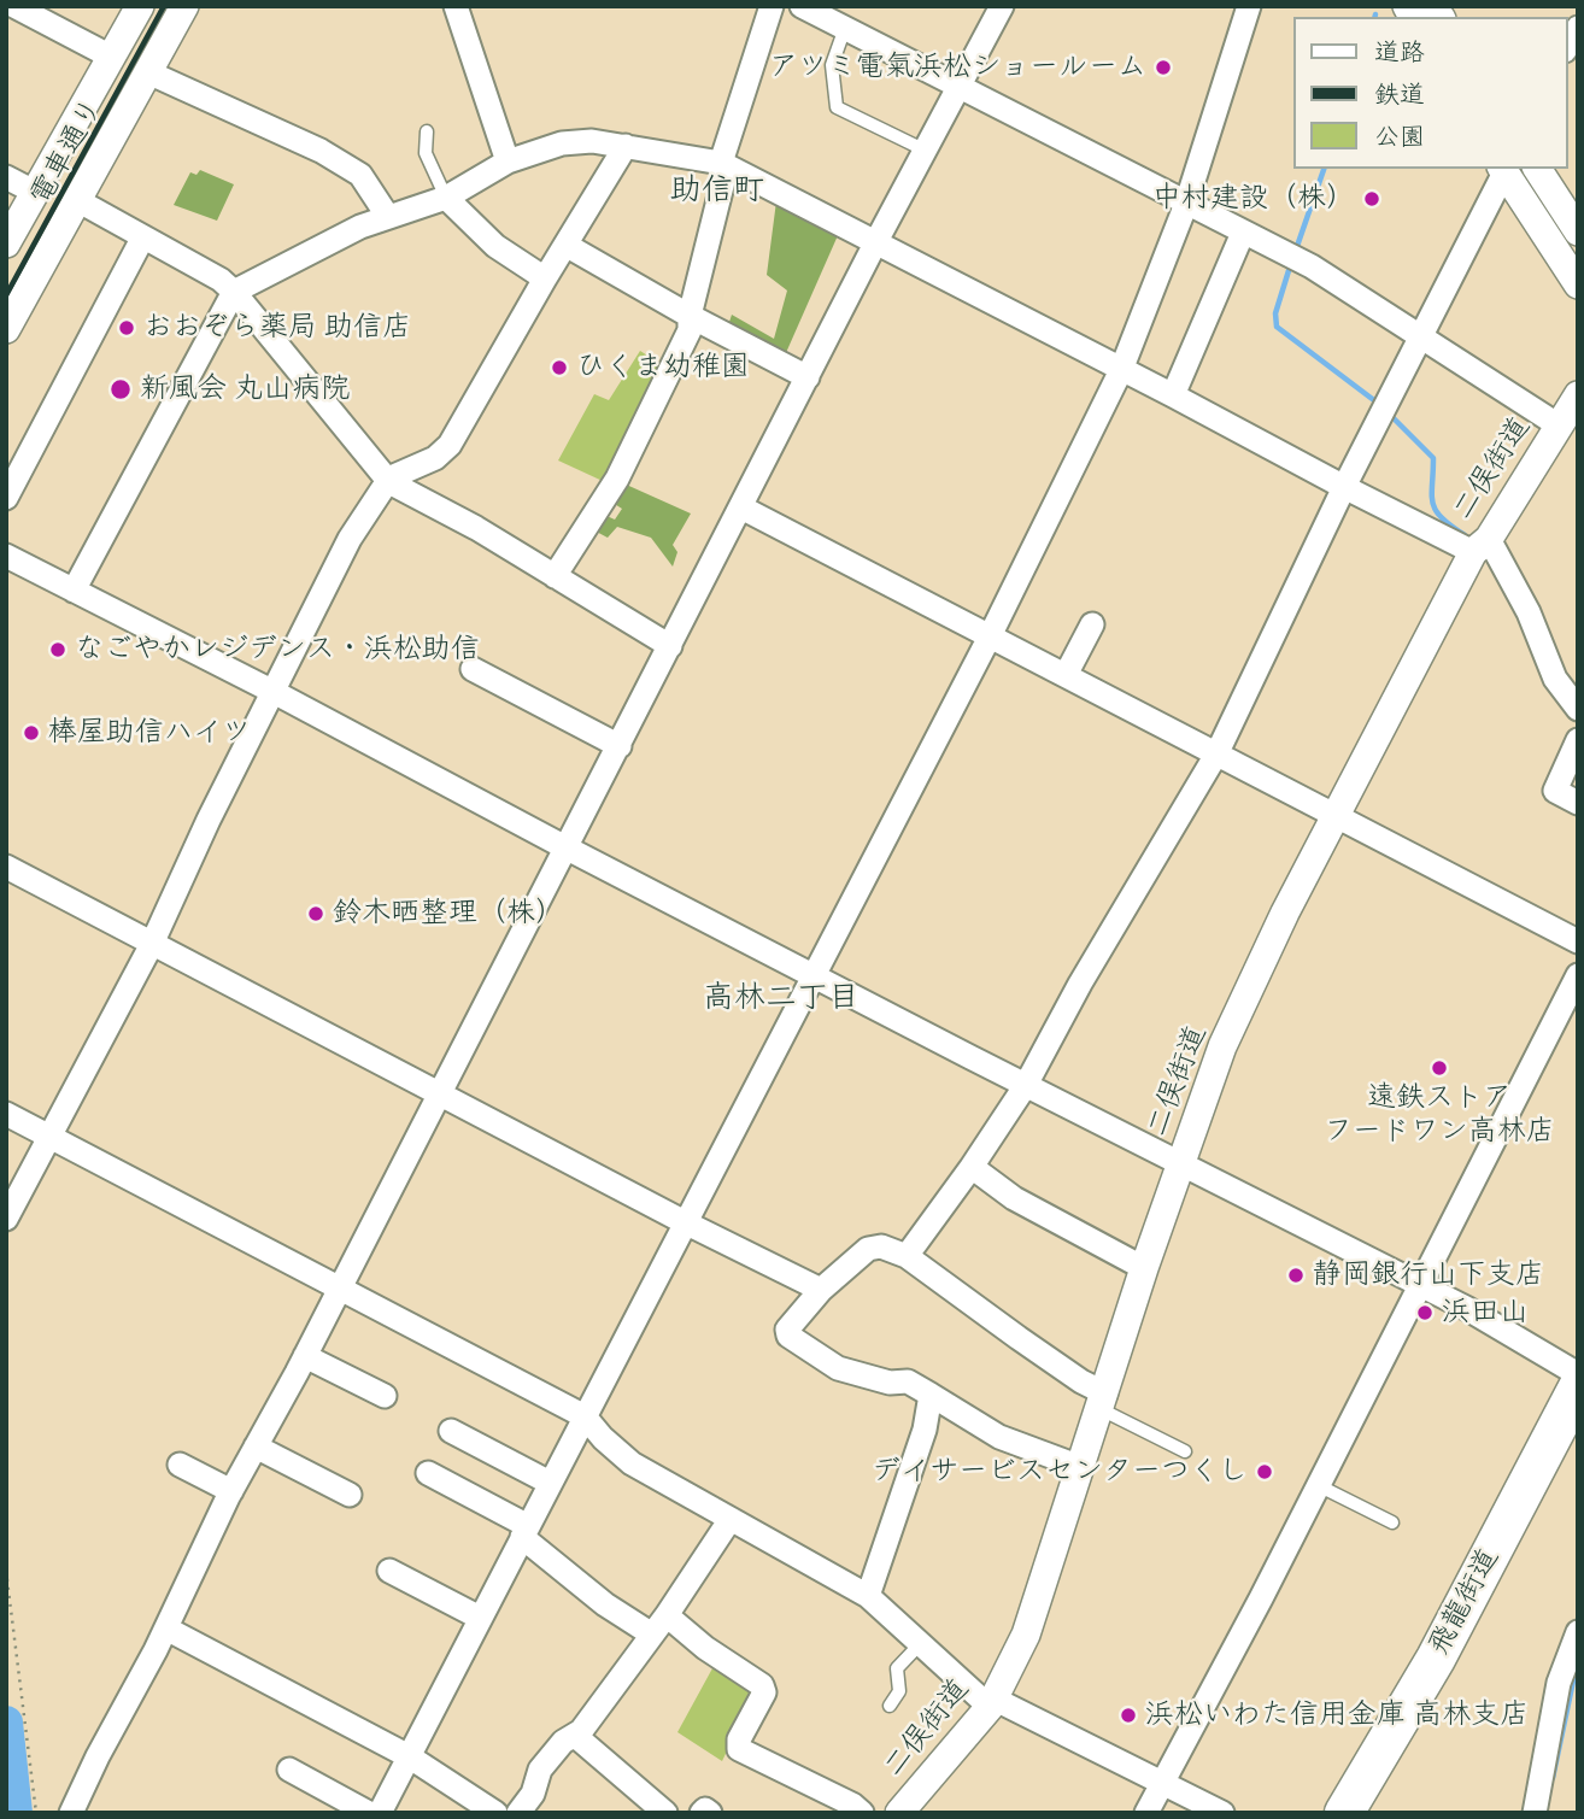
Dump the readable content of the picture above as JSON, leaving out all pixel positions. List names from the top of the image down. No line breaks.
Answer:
{"streets":{"highway":["飛龍街道"],"street":["電車通り","二俣街道"]},"districts":["助信町","高林二丁目"],"places":["アツミ電氣浜松ショールーム","中村建設（株）","おおぞら薬局 助信店","ひくま幼稚園","新風会 丸山病院","なごやかレジデンス・浜松助信","棒屋助信ハイツ","鈴木晒整理（株）","遠鉄ストア フードワン高林店","静岡銀行山下支店","浜田山","デイサービスセンターつくし","浜松いわた信用金庫 高林支店"],"legend":["道路","鉄道","公園"]}
